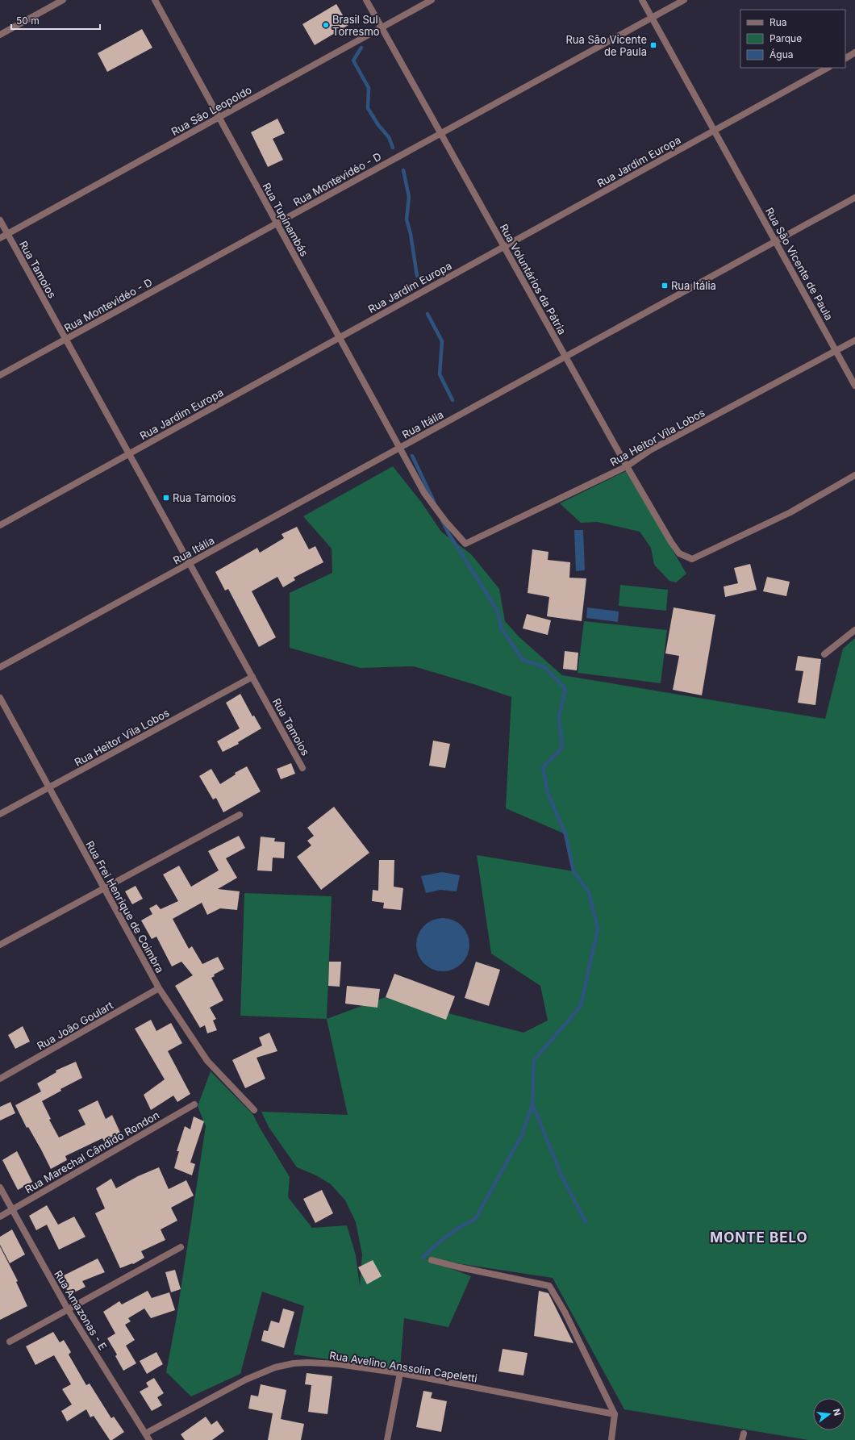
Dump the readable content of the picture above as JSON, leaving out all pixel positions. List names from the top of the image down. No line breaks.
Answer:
{"streets":{"street":["Rua São Leopoldo","Rua Jardim Europa","Rua Montevidéo - D","Rua Tupinambás","Rua São Vicente de Paula","Rua Tamoios","Rua Voluntários da Pátria","Rua Itália","Rua Heitor Vila Lobos","Rua Frei Henrique de Coimbra","Rua João Goulart","Rua Marechal Cândido Rondon","Rua Amazonas - E","Rua Avelino Anssolin Capeletti"]},"crossings":[["Rua São Leopoldo","Rua Tupinambás"],["Rua São Leopoldo","Rua Tamoios"],["Rua São Leopoldo","Rua Voluntários da Pátria"],["Rua Jardim Europa","Rua Tupinambás"],["Rua Jardim Europa","Rua São Vicente de Paula"],["Rua Jardim Europa","Rua Tamoios"],["Rua Jardim Europa","Rua Voluntários da Pátria"],["Rua Montevidéo - D","Rua Tupinambás"],["Rua Montevidéo - D","Rua São Vicente de Paula"],["Rua Montevidéo - D","Rua Tamoios"],["Rua Montevidéo - D","Rua Voluntários da Pátria"],["Rua Tupinambás","Rua Itália"],["Rua Tupinambás","Rua Heitor Vila Lobos"],["Rua São Vicente de Paula","Rua Itália"],["Rua São Vicente de Paula","Rua Heitor Vila Lobos"],["Rua Tamoios","Rua Itália"],["Rua Tamoios","Rua Heitor Vila Lobos"],["Rua Voluntários da Pátria","Rua Itália"],["Rua Voluntários da Pátria","Rua Heitor Vila Lobos"],["Rua Heitor Vila Lobos","Rua Frei Henrique de Coimbra"],["Rua Frei Henrique de Coimbra","Rua João Goulart"],["Rua Marechal Cândido Rondon","Rua Amazonas - E"],["Rua Amazonas - E","Rua Avelino Anssolin Capeletti"]],"districts":["MONTE BELO"],"places":{"other":["Brasil Sul Torresmo"],"transit":["Rua São Vicente de Paula","Rua Itália","Rua Tamoios"]},"legend":["Rua","Parque","Água"],"scale_bar":"50 m","north":"right"}
